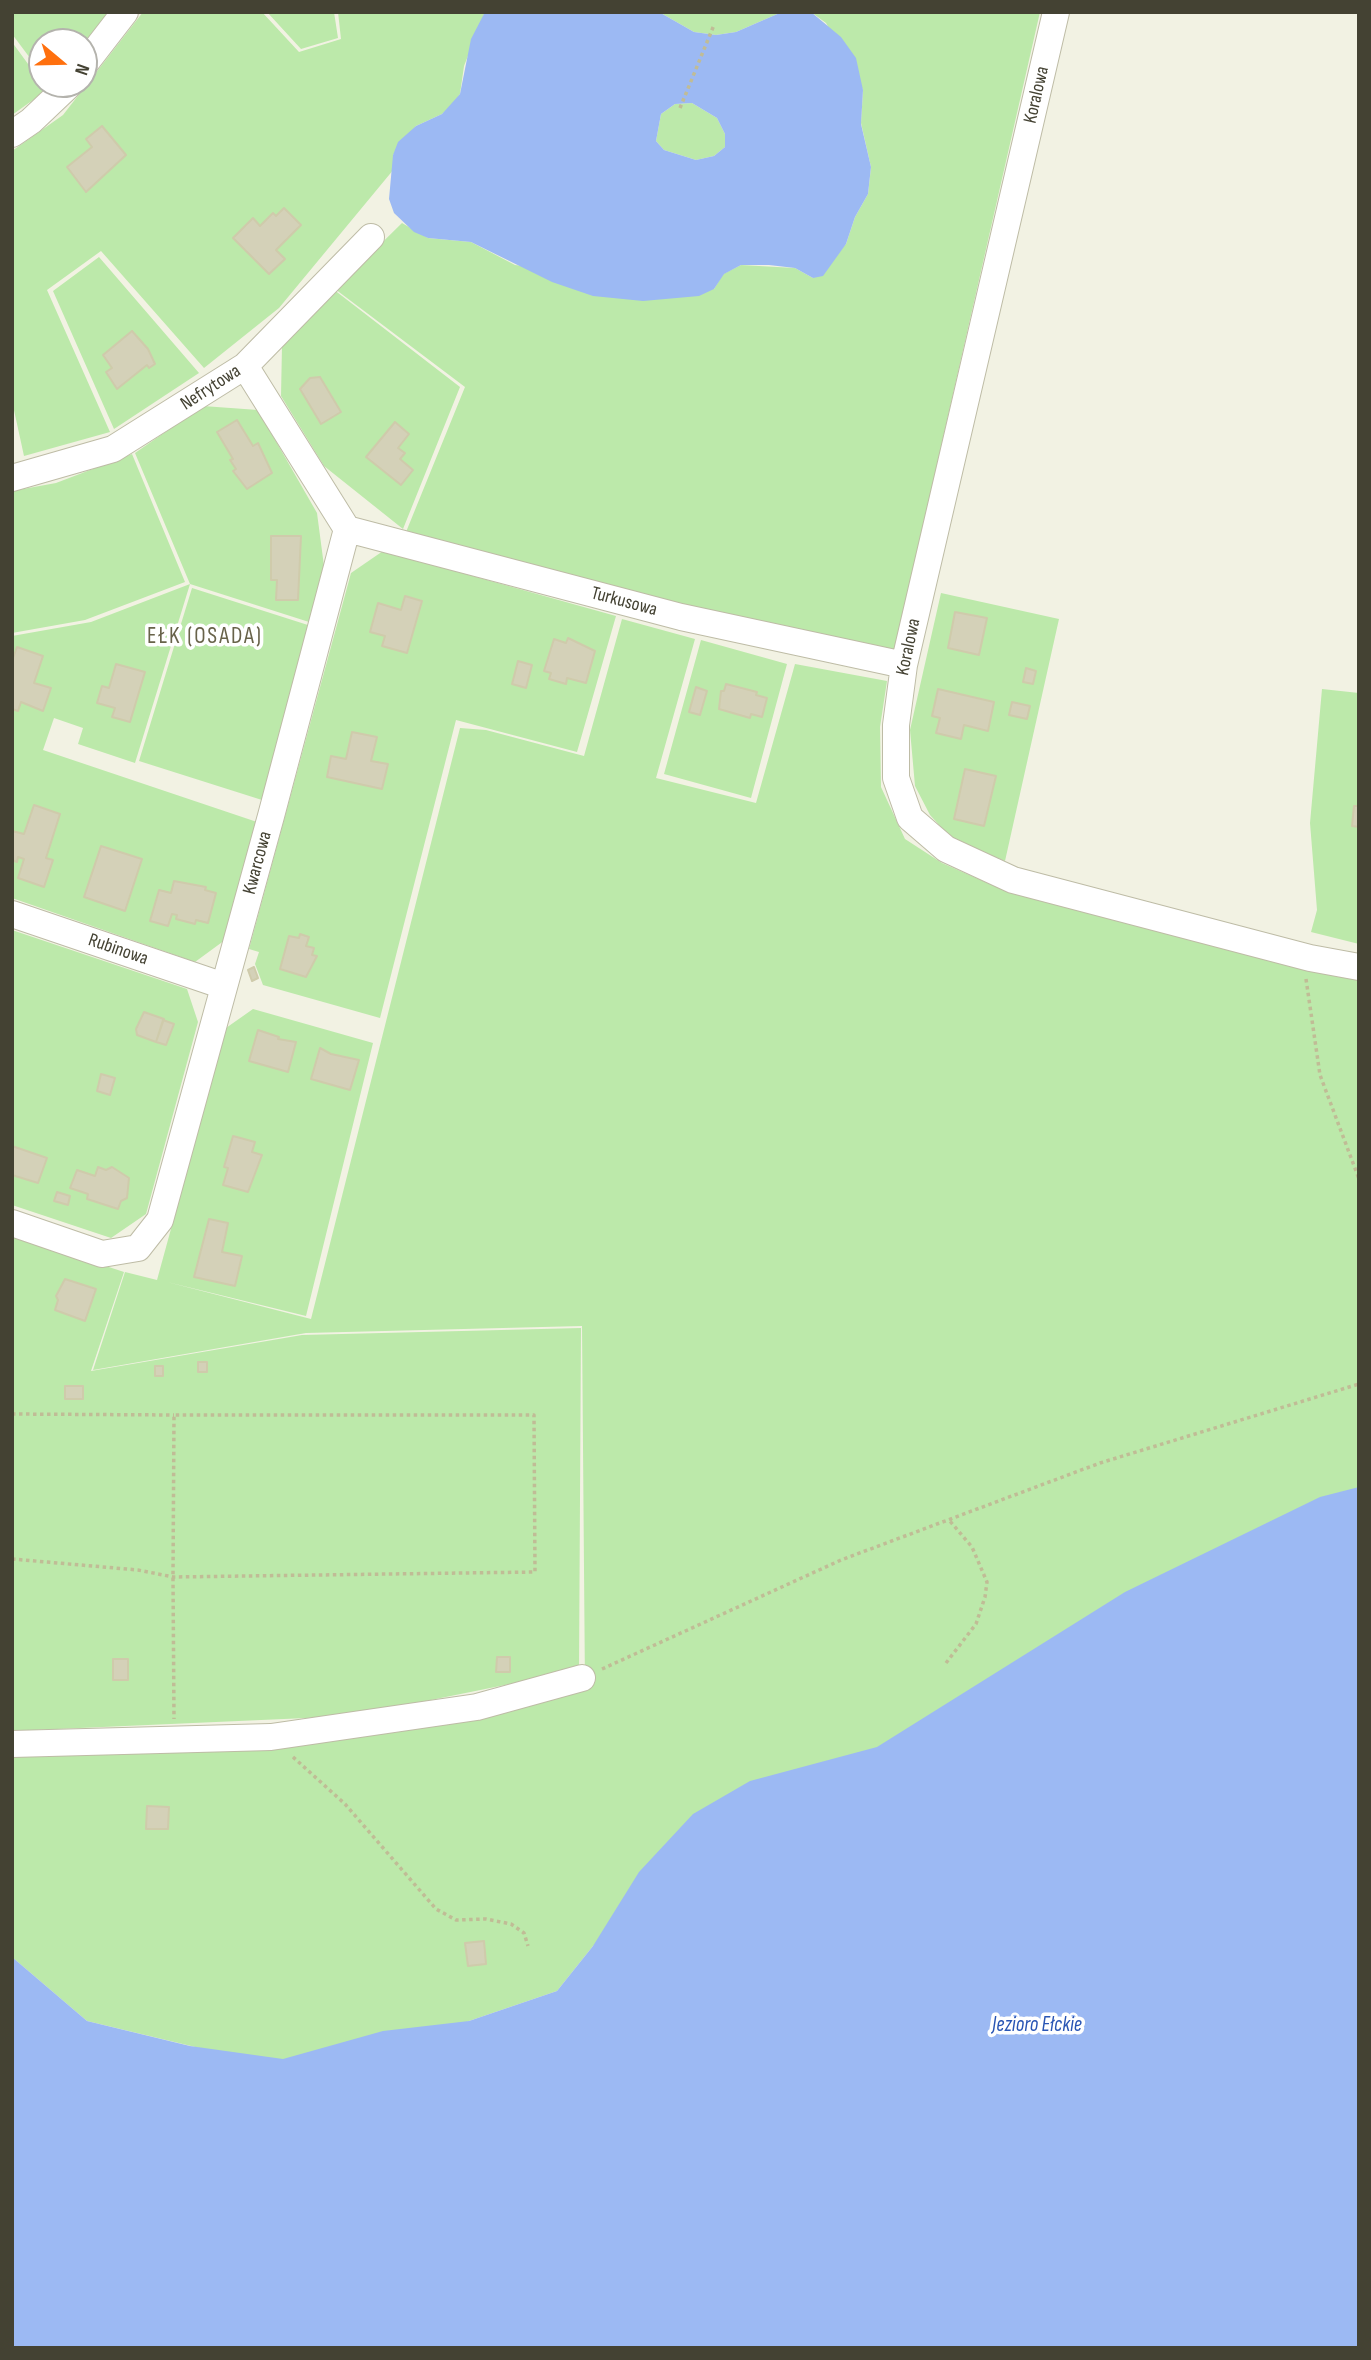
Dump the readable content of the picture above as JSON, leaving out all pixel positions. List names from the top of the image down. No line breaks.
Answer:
{"streets":{"street":["Koralowa","Nefrytowa","Turkusowa","Kwarcowa","Rubinowa"]},"crossings":[["Koralowa","Turkusowa"],["Turkusowa","Kwarcowa"],["Kwarcowa","Rubinowa"]],"districts":["EŁK (OSADA)"],"water":["Jezioro Ełckie"],"north":"right"}
